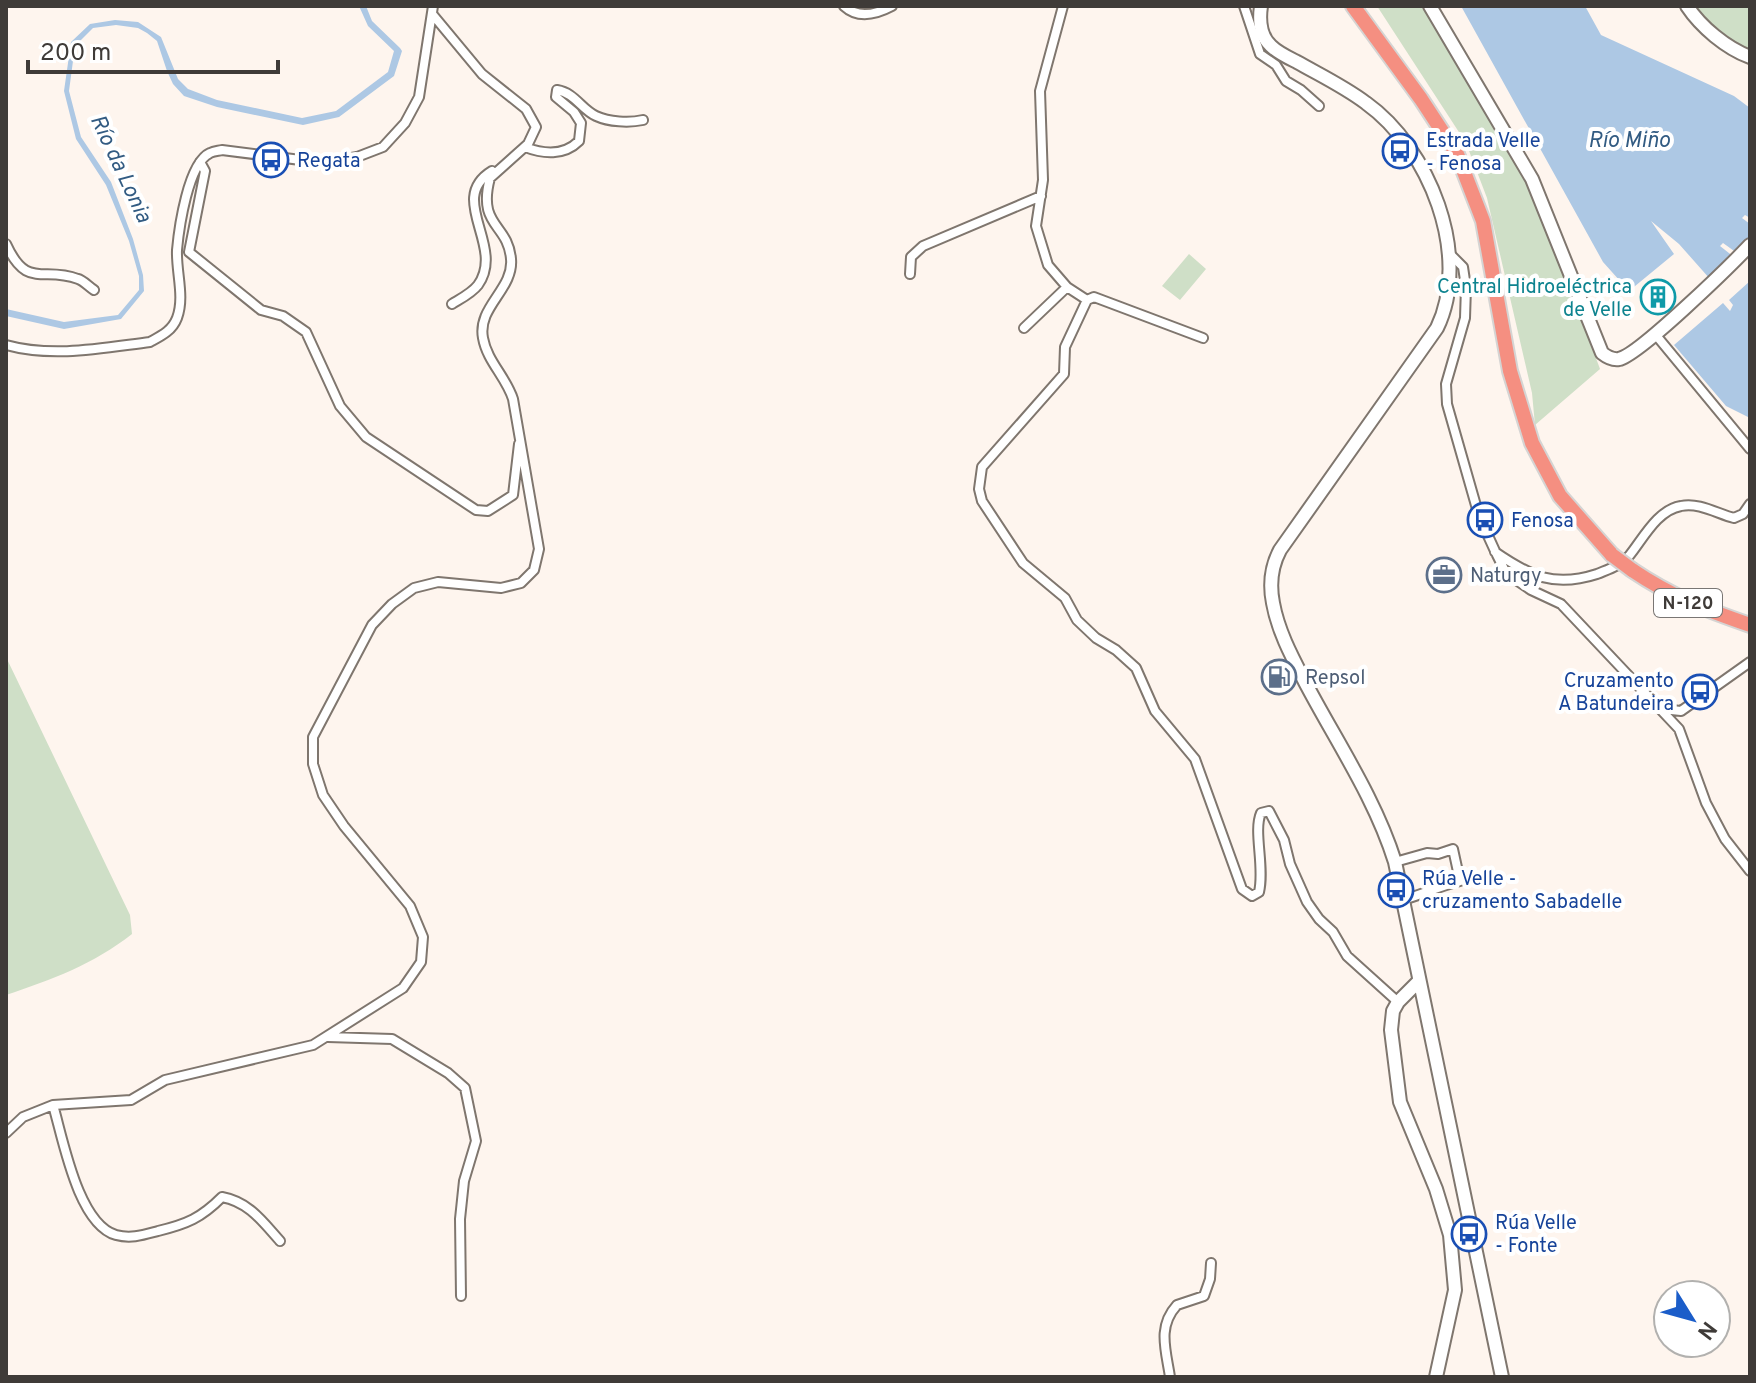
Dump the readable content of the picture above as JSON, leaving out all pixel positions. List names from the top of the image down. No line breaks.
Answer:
{"streets":{"highway":["N-120"]},"water":["Río Miño","Río da Lonia"],"places":{"bus stop":["Estrada Velle - Fenosa","Regata","Fenosa","Cruzamento A Batundeira","Rúa Velle - cruzamento Sabadelle","Rúa Velle - Fonte"],"building":["Central Hidroeléctrica de Velle"],"office":["Naturgy"],"fuel station":["Repsol"]},"scale_bar":"200 m","north":"bottom right"}
